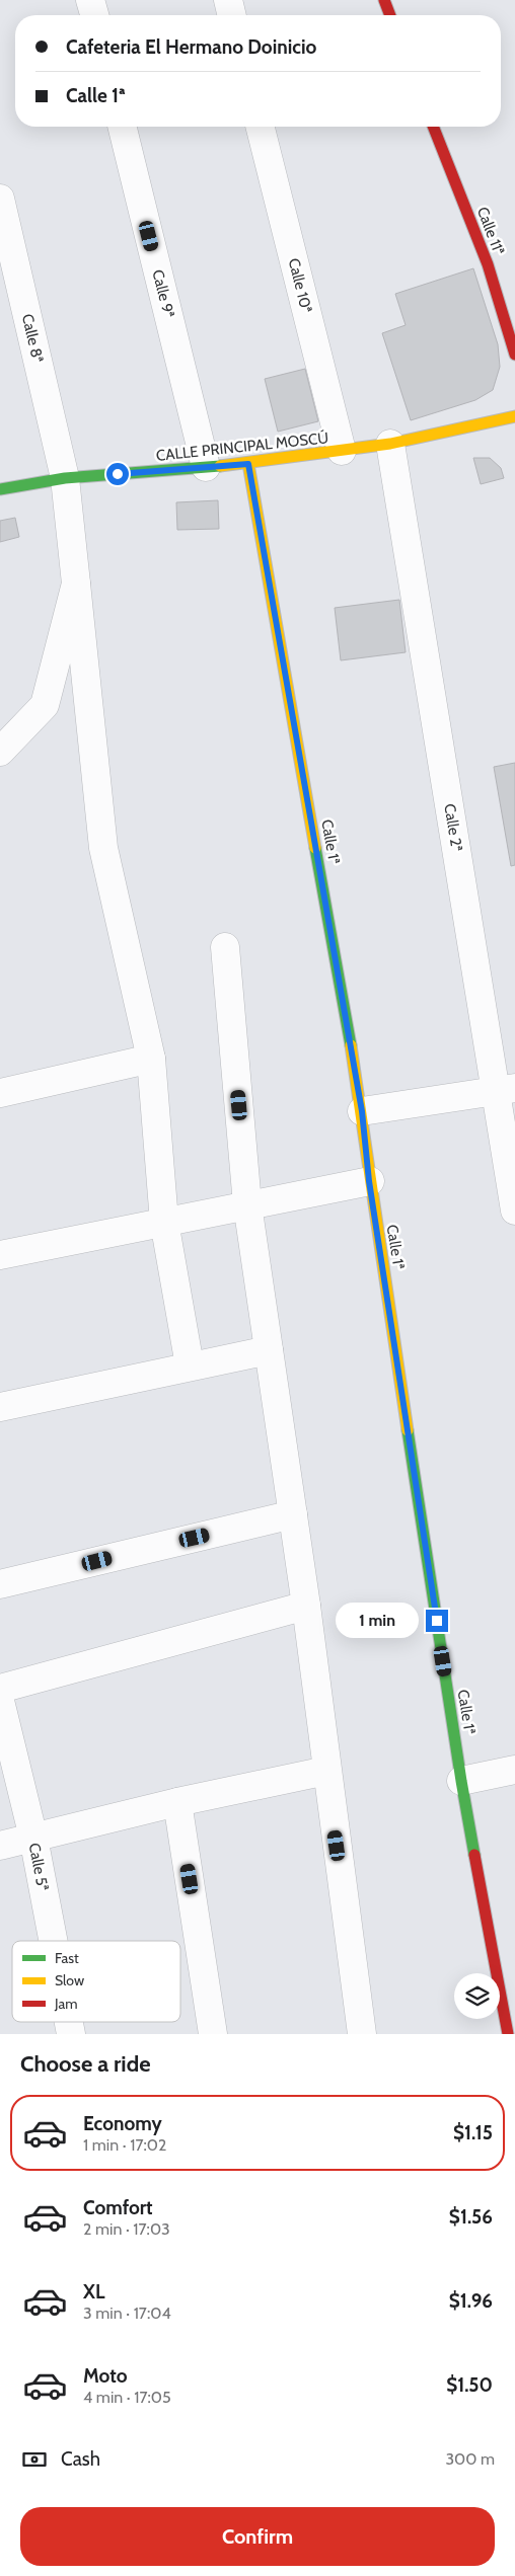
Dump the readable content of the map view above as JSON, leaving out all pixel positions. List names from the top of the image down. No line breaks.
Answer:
{"streets":{"street":["Calle 11ª","Calle 10ª","Calle 9ª","Calle 8ª","CALLE PRINCIPAL MOSCÚ","Calle 2ª","Calle 1ª","Calle 5ª"]},"crossings":[["Calle 10ª","CALLE PRINCIPAL MOSCÚ"],["Calle 9ª","CALLE PRINCIPAL MOSCÚ"],["Calle 8ª","CALLE PRINCIPAL MOSCÚ"],["CALLE PRINCIPAL MOSCÚ","Calle 2ª"],["CALLE PRINCIPAL MOSCÚ","Calle 1ª"]],"legend":["Fast","Slow","Jam"],"page":{"banner":["Cafeteria El Hermano Doinicio","Calle 1ª"],"bubble":"1 min","heading":"Choose a ride","list":[{"name":"Economy","note":"1 min · 17:02","value":"$1.15"},{"name":"Comfort","note":"2 min · 17:03","value":"$1.56"},{"name":"XL","note":"3 min · 17:04","value":"$1.96"},{"name":"Moto","note":"4 min · 17:05","value":"$1.50"}],"pay":["Cash","300 m"],"buttons":"Confirm"}}
